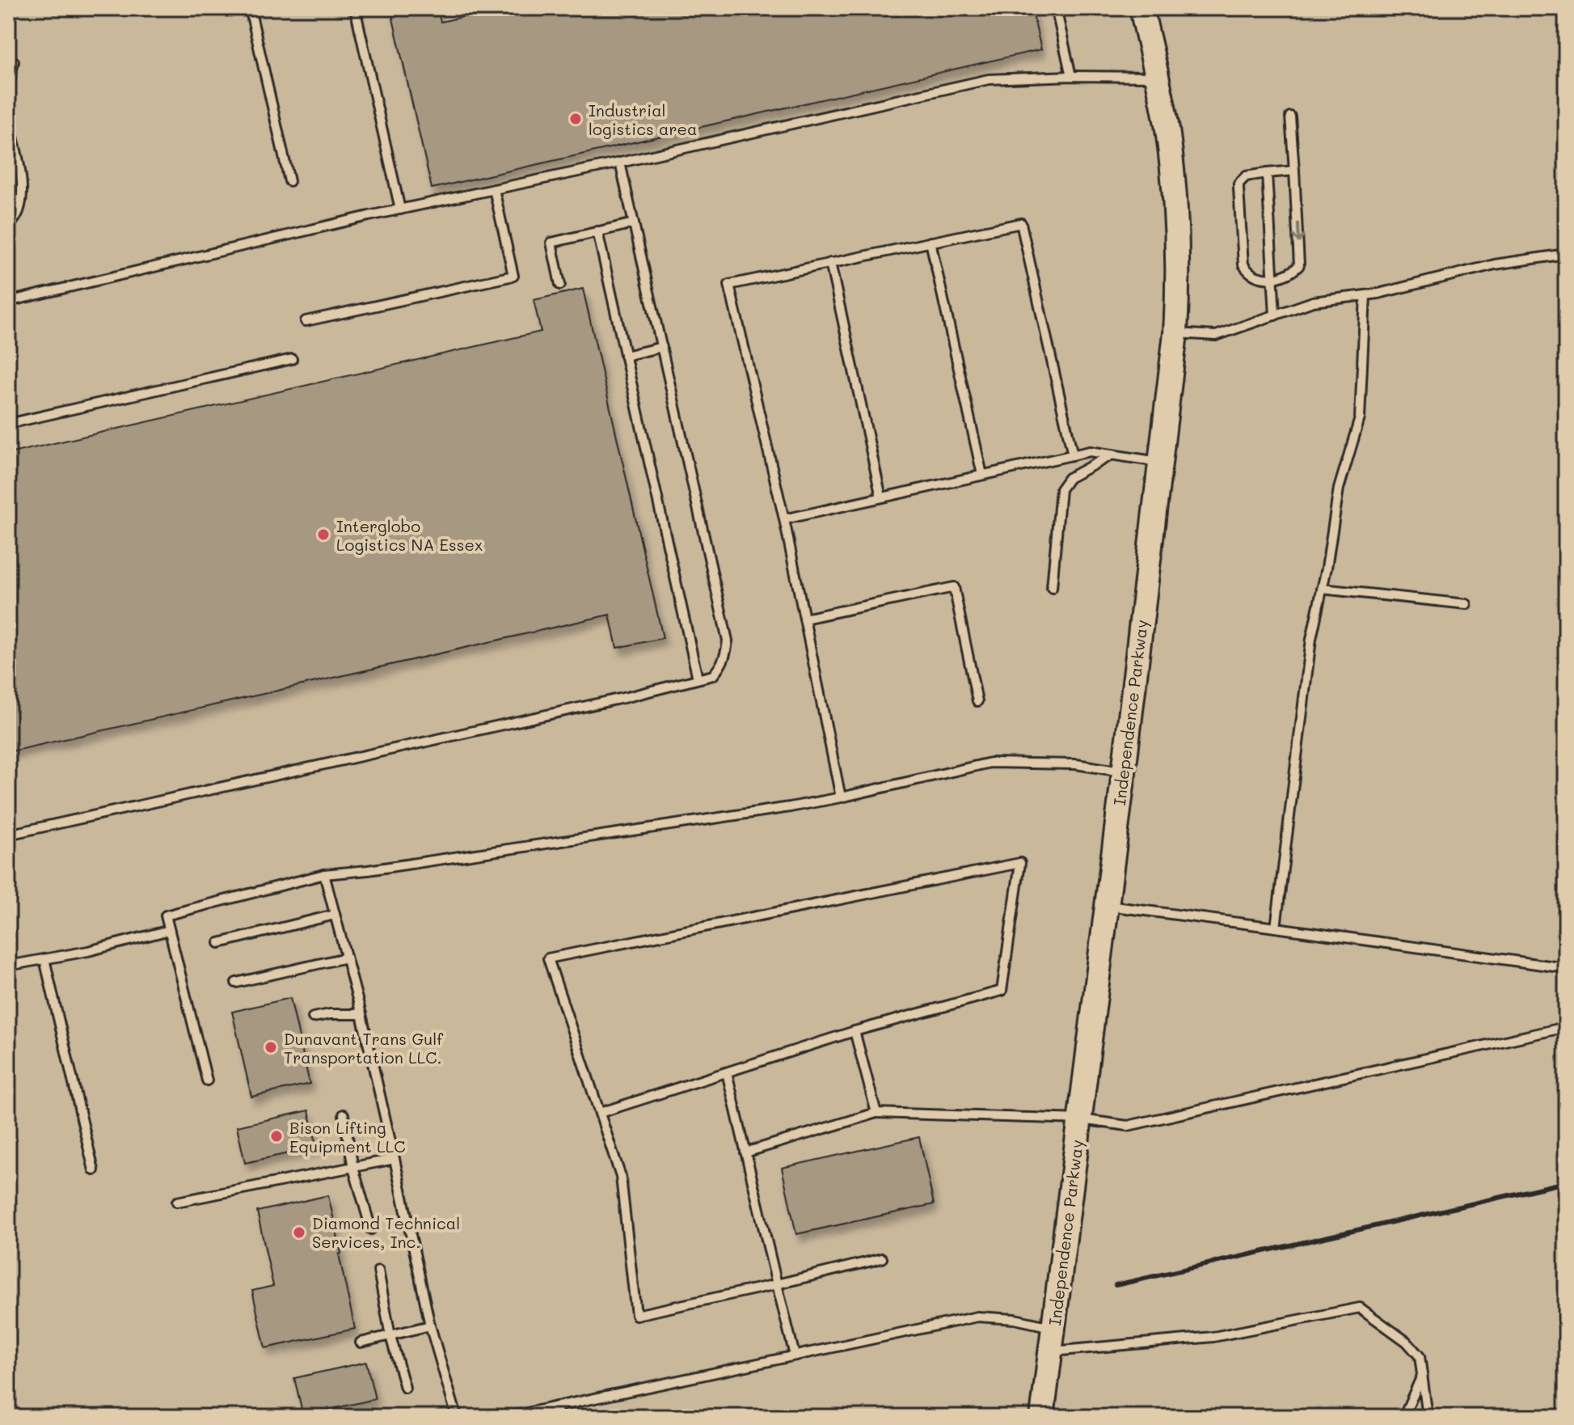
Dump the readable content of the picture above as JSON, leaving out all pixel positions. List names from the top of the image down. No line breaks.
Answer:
{"streets":{"main road":["Independence Parkway"]},"places":["Industrial logistics area","Interglobo Logistics NA Essex","Dunavant Trans Gulf Transportation LLC.","Bison Lifting Equipment LLC","Diamond Technical Services, Inc."]}
